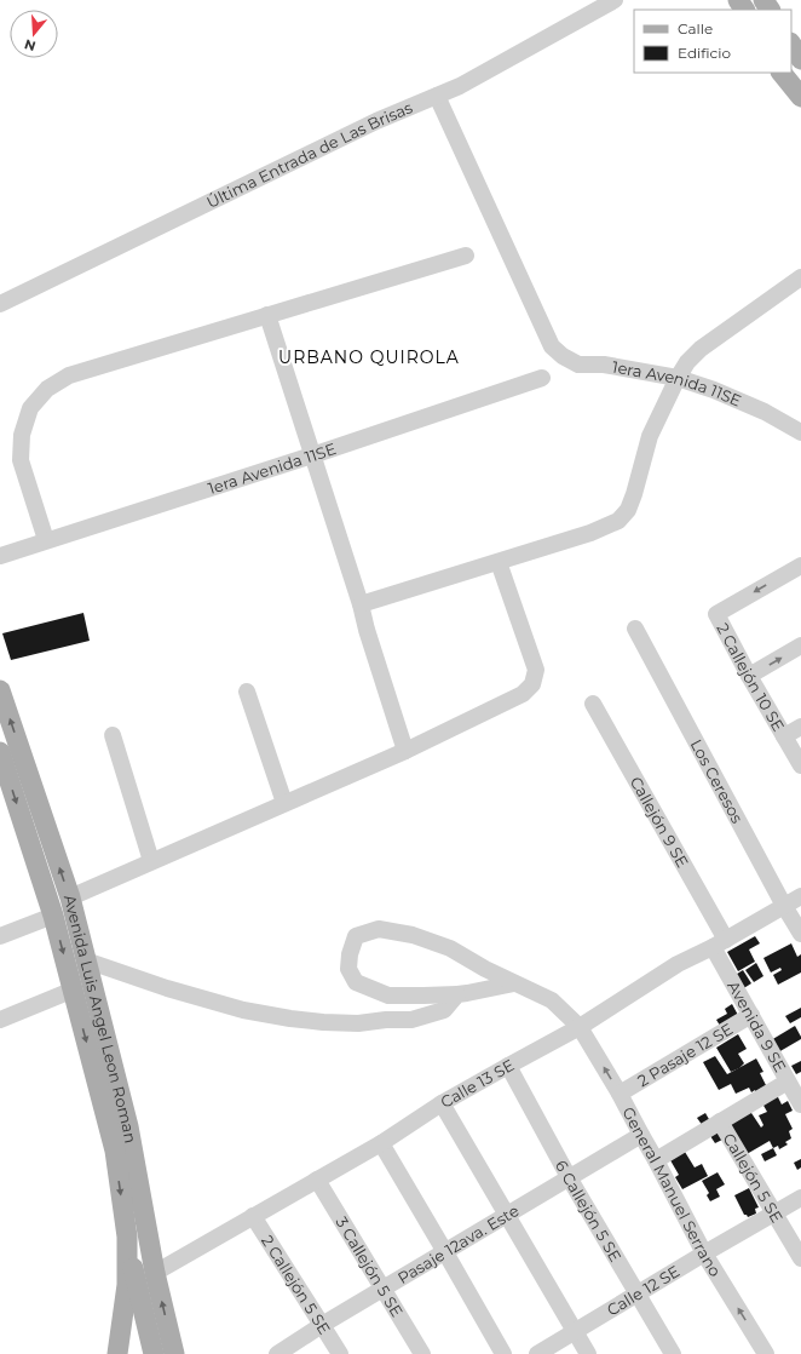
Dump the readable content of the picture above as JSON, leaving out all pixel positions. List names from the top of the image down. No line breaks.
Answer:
{"streets":{"main road":["Avenida Luis Angel Leon Roman"],"street":["Última Entrada de Las Brisas","1era Avenida 11SE","2 Callejón 10 SE","Los Ceresos","Callejón 9 SE","Avenida 9 SE","2 Pasaje 12 SE","Calle 13 SE","Callejón 5 SE","General Manuel Serrano","6 Callejón 5 SE","Pasaje 12ava. Este","3 Callejón 5 SE","2 Callejón 5 SE","Calle 12 SE"]},"crossings":[["Última Entrada de Las Brisas","1era Avenida 11SE"],["Los Ceresos","Calle 13 SE"],["Callejón 9 SE","Avenida 9 SE"],["Callejón 9 SE","Calle 13 SE"],["Avenida Luis Angel Leon Roman","Calle 13 SE"],["Avenida 9 SE","2 Pasaje 12 SE"],["Avenida 9 SE","Calle 13 SE"],["2 Pasaje 12 SE","General Manuel Serrano"],["Calle 13 SE","General Manuel Serrano"],["Calle 13 SE","6 Callejón 5 SE"],["Calle 13 SE","3 Callejón 5 SE"],["Calle 13 SE","2 Callejón 5 SE"],["Callejón 5 SE","Calle 12 SE"],["General Manuel Serrano","Pasaje 12ava. Este"],["General Manuel Serrano","Calle 12 SE"],["6 Callejón 5 SE","Pasaje 12ava. Este"],["6 Callejón 5 SE","Calle 12 SE"],["Pasaje 12ava. Este","3 Callejón 5 SE"],["Pasaje 12ava. Este","2 Callejón 5 SE"]],"districts":["URBANO QUIROLA"],"legend":["Calle","Edificio"],"north":"bottom"}
